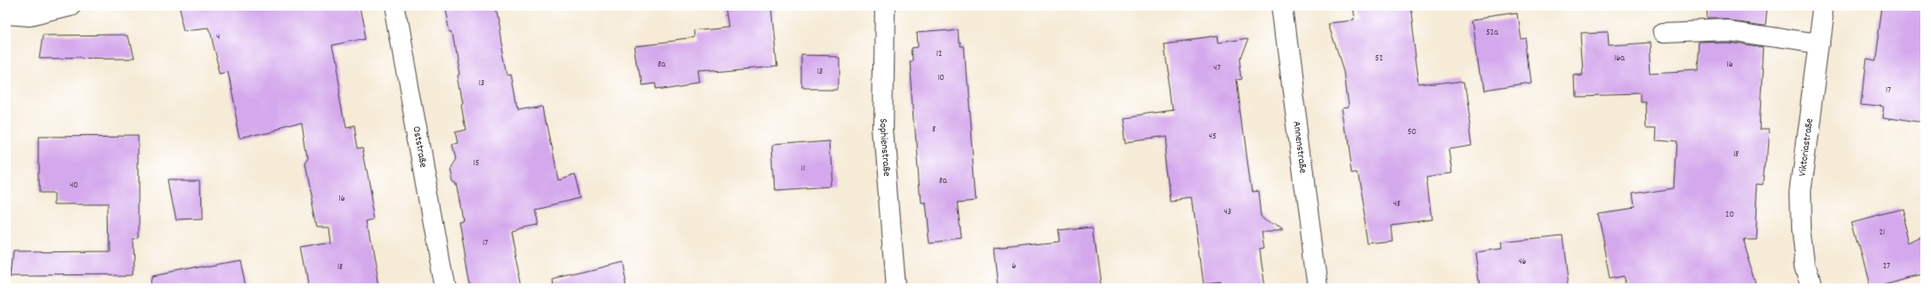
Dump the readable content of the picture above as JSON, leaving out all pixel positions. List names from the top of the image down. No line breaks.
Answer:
{"streets":{"street":["Annenstraße","Oststraße","Sophienstraße","Viktoriastraße"]},"house_numbers":["52a","4","12","52","16a","8a","16","47","13","10","13","17","8","50","45","18","15","11","8a","40","16","48","43","20","21","17","46","6","27","18"]}
